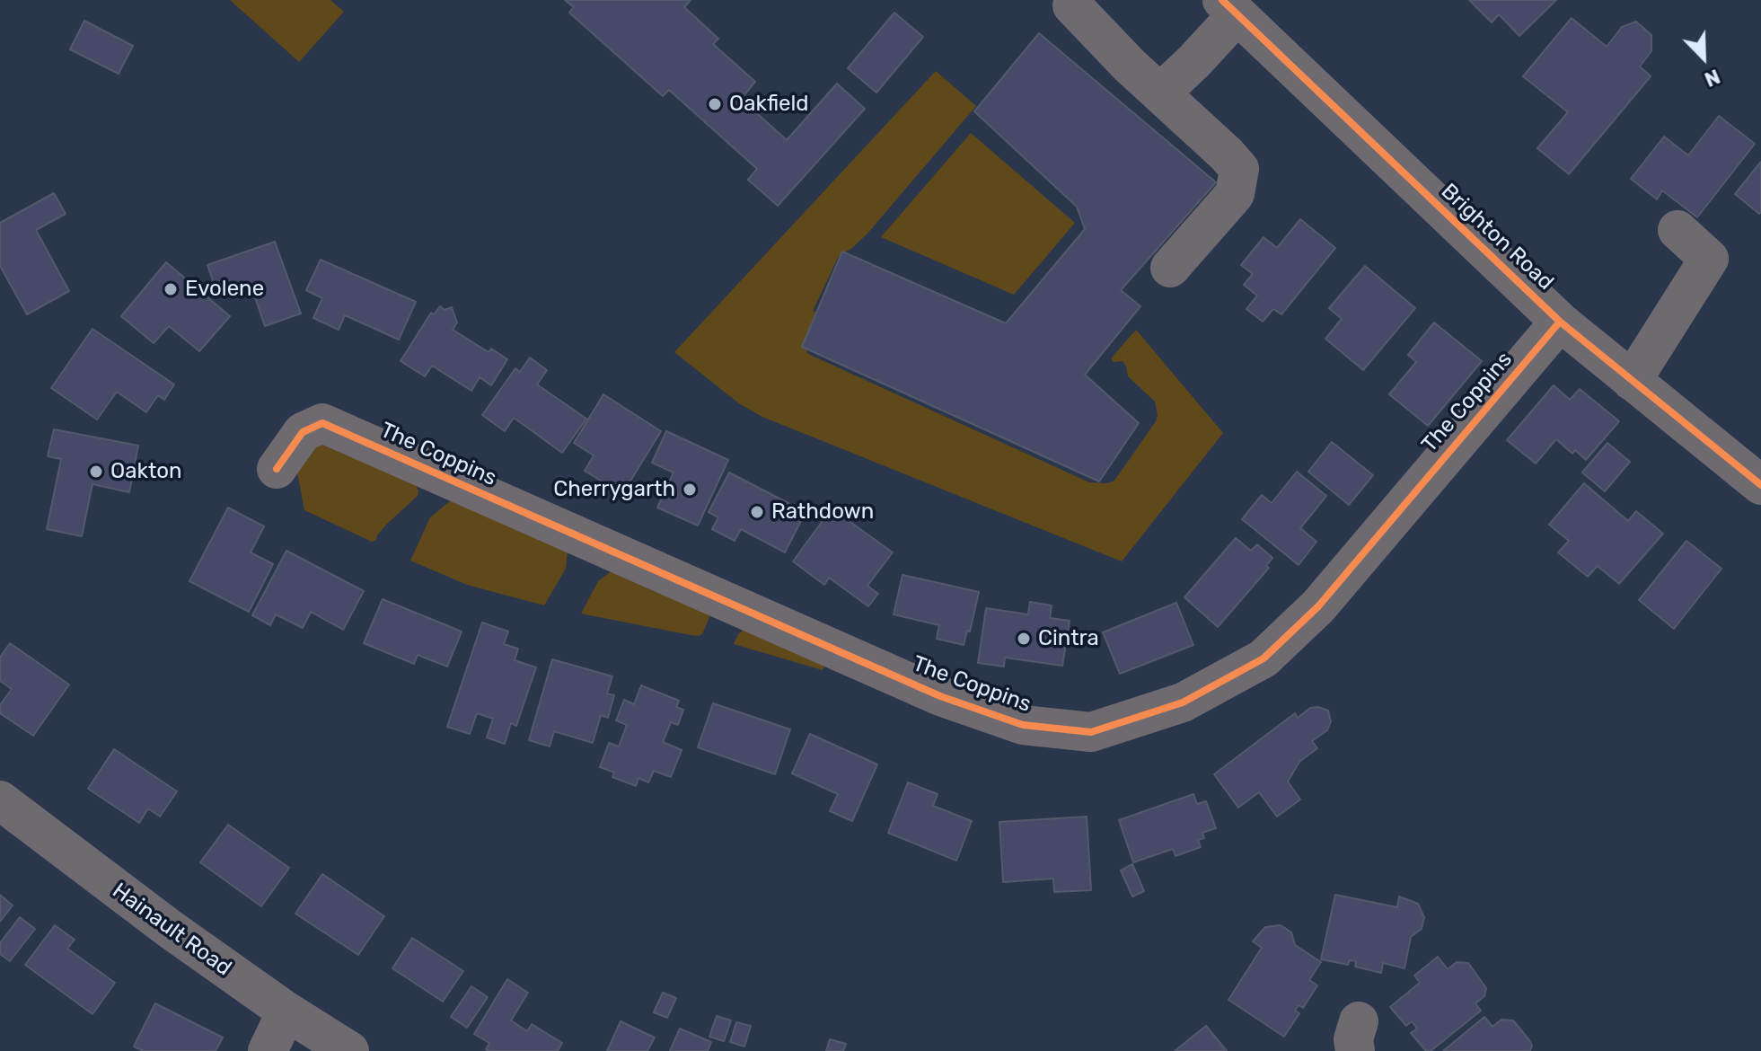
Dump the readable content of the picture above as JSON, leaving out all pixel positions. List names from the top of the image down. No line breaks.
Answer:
{"streets":{"street":["Brighton Road","The Coppins","Hainault Road"]},"crossings":[["Brighton Road","The Coppins"]],"places":["Oakfield","Evolene","Oakton","Cherrygarth","Rathdown","Cintra"],"north":"bottom right"}
